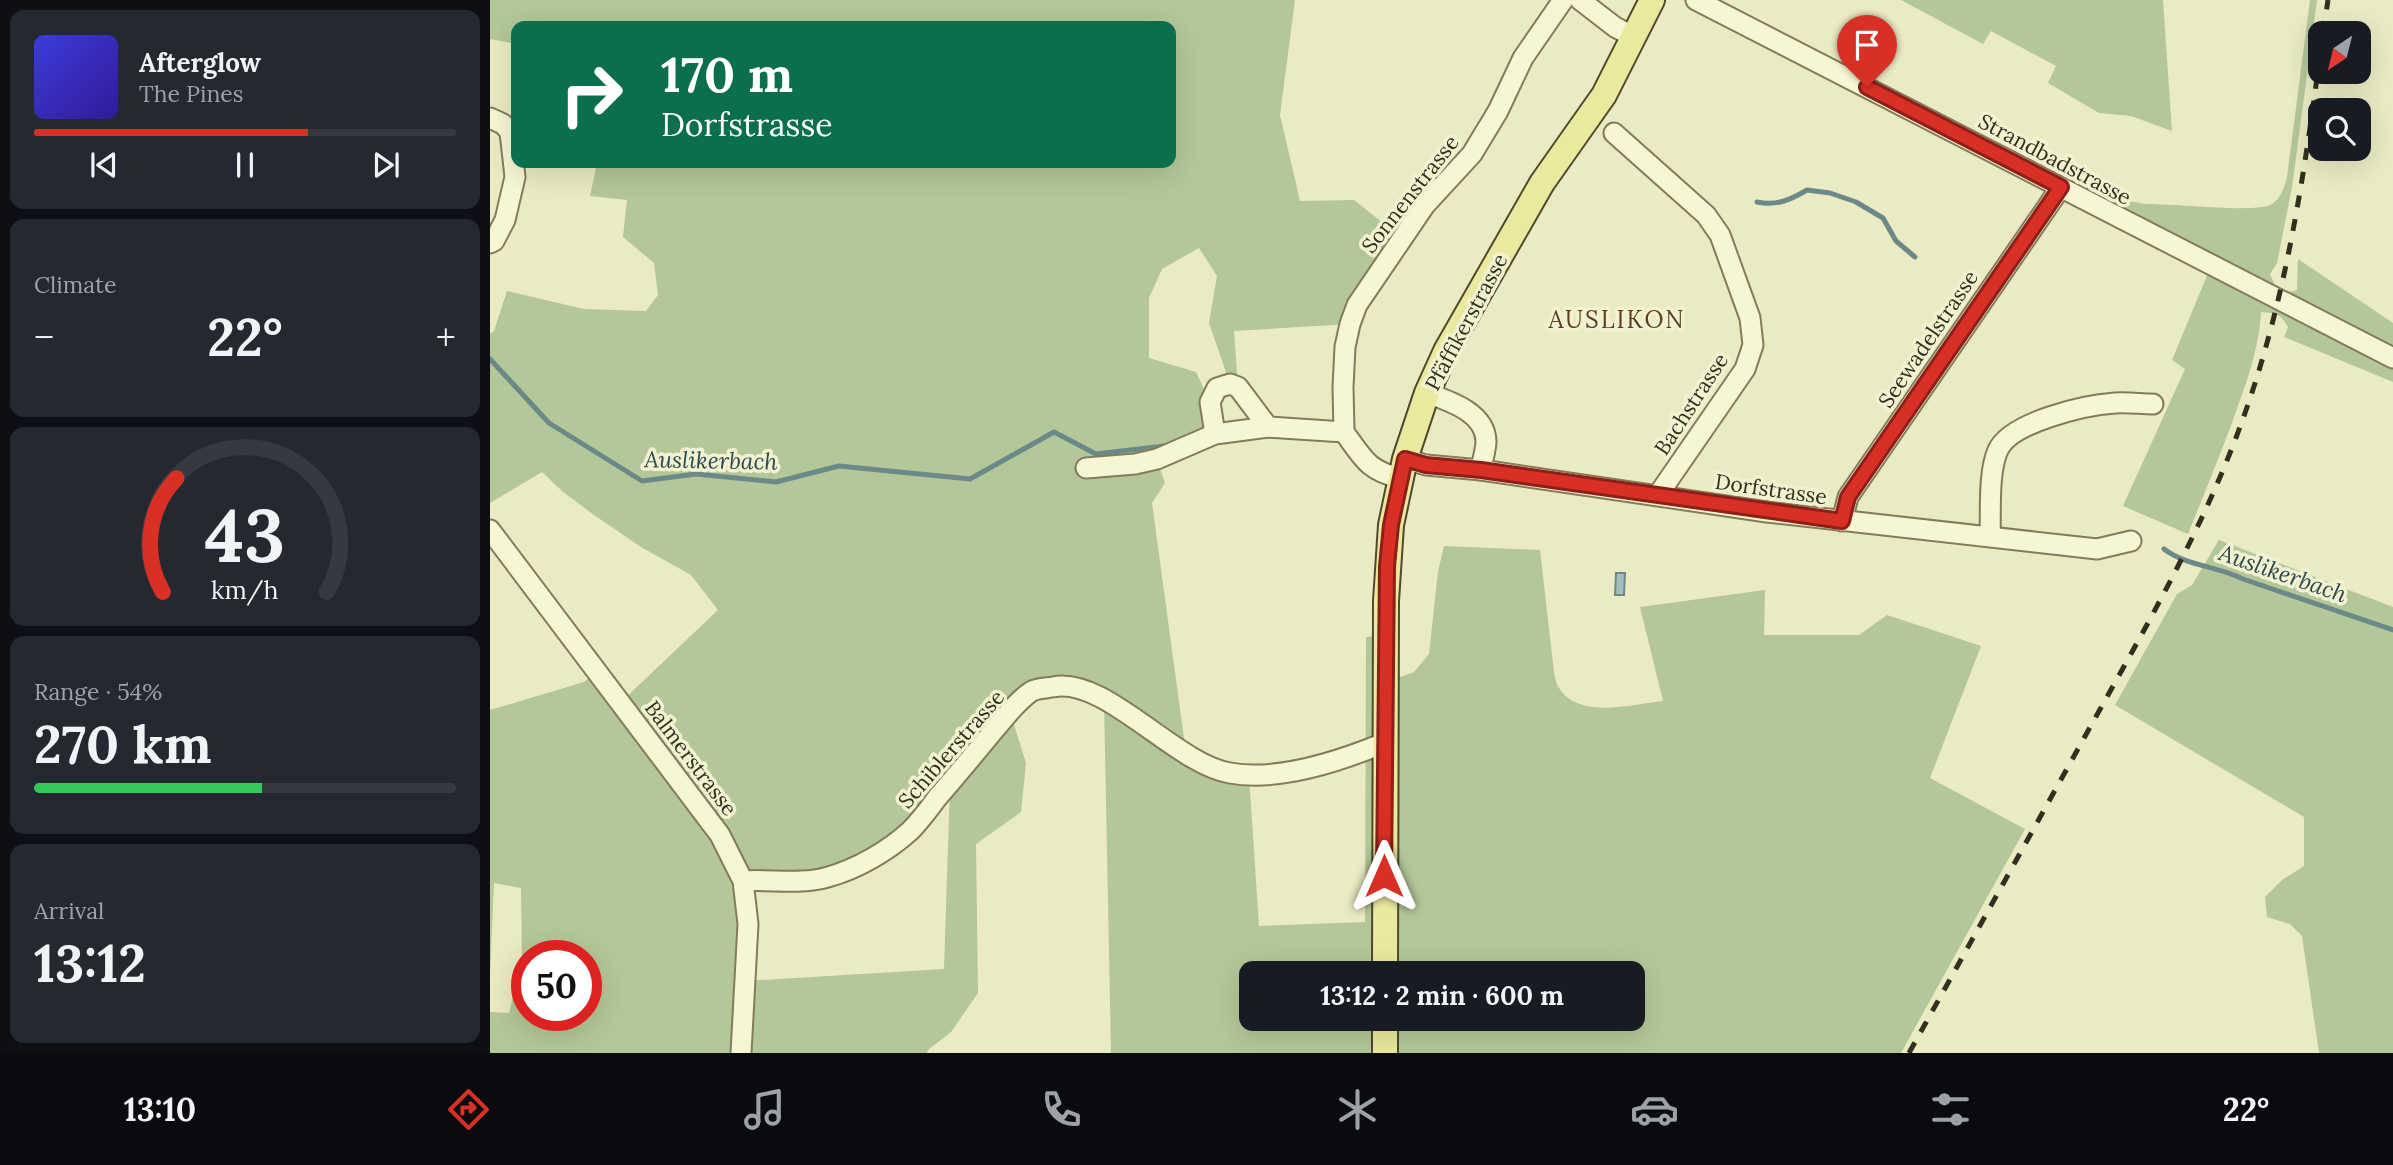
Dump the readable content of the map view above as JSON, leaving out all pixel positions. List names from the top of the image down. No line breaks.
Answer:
{"streets":{"main road":["Pfäffikerstrasse"],"street":["Strandbadstrasse","Sonnenstrasse","Seewadelstrasse","Bachstrasse","Dorfstrasse","Schiblerstrasse","Balmerstrasse"]},"crossings":[["Strandbadstrasse","Seewadelstrasse"],["Sonnenstrasse","Dorfstrasse"],["Pfäffikerstrasse","Dorfstrasse"],["Pfäffikerstrasse","Schiblerstrasse"],["Seewadelstrasse","Dorfstrasse"],["Bachstrasse","Dorfstrasse"],["Schiblerstrasse","Balmerstrasse"]],"districts":["AUSLIKON"],"water":["Auslikerbach"],"north":"bottom left","page":{"turn":["170 m","Dorfstrasse"],"song":["Afterglow","The Pines"],"tile":["Climate",["Range · 54%","270 km"],["Arrival","13:12"]],"heat":["−","22°","+"],"limit":"50","trip":"13:12 · 2 min · 600 m","tabs":["13:10","22°"],"gauge":["43","km/h"]}}
